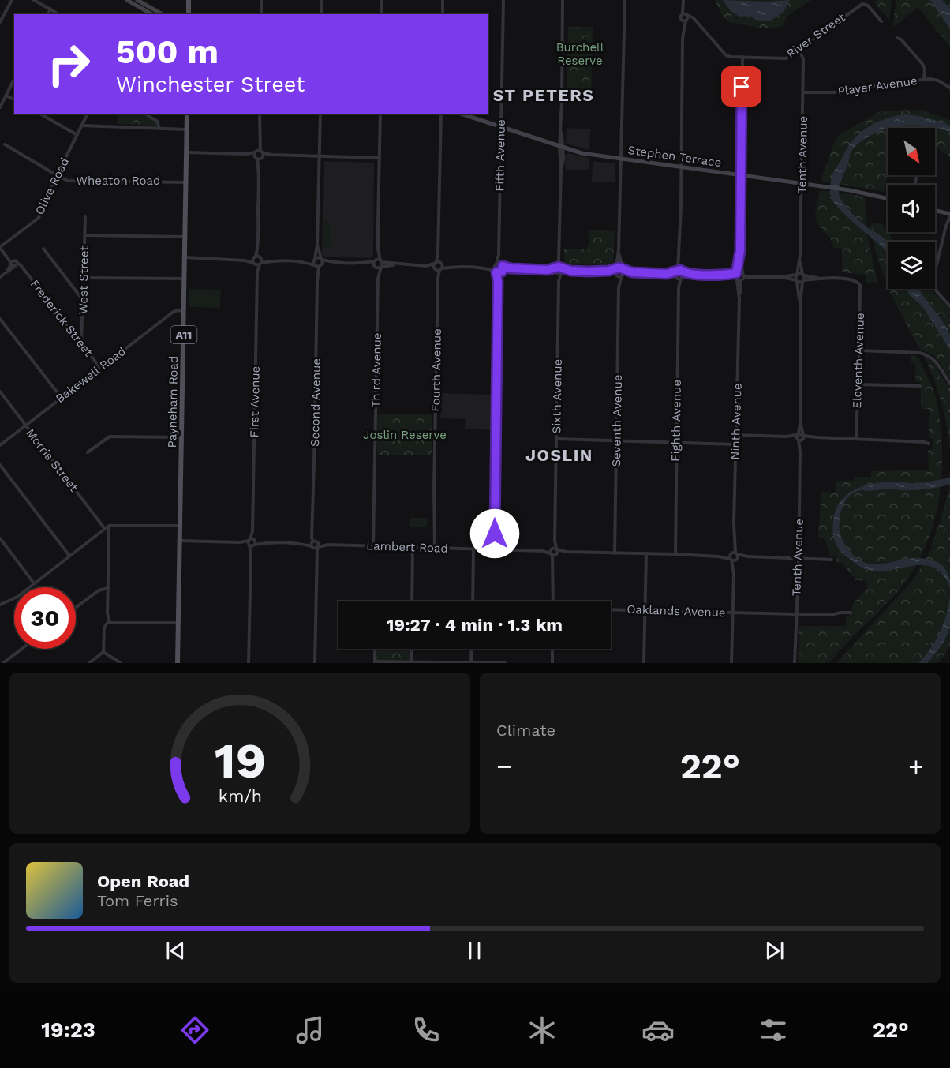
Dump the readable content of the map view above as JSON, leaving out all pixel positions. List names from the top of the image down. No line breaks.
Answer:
{"streets":{"main road":["Stephen Terrace","A11","Payneham Road"],"street":["River Street","Player Avenue","Tenth Avenue","Fifth Avenue","Wheaton Road","Olive Road","West Street","Frederick Street","Eleventh Avenue","Third Avenue","Fourth Avenue","Bakewell Road","Sixth Avenue","First Avenue","Second Avenue","Seventh Avenue","Eighth Avenue","Ninth Avenue","Morris Street","Lambert Road","Oaklands Avenue"]},"crossings":[["River Street","Tenth Avenue"],["River Street","Eighth Avenue"],["River Street","Ninth Avenue"],["Player Avenue","Tenth Avenue"],["Tenth Avenue","Stephen Terrace"],["Tenth Avenue","Oaklands Avenue"],["Fifth Avenue","Stephen Terrace"],["Fifth Avenue","Lambert Road"],["Stephen Terrace","Sixth Avenue"],["Stephen Terrace","Seventh Avenue"],["Stephen Terrace","Eighth Avenue"],["Stephen Terrace","Ninth Avenue"],["Wheaton Road","Olive Road"],["Wheaton Road","Payneham Road"],["West Street","Frederick Street"],["Frederick Street","Bakewell Road"],["Third Avenue","Lambert Road"],["Fourth Avenue","Lambert Road"],["Bakewell Road","Payneham Road"],["Bakewell Road","Morris Street"],["Sixth Avenue","Lambert Road"],["Payneham Road","Lambert Road"],["First Avenue","Lambert Road"],["Second Avenue","Lambert Road"],["Seventh Avenue","Lambert Road"],["Eighth Avenue","Lambert Road"],["Ninth Avenue","Lambert Road"],["Ninth Avenue","Oaklands Avenue"]],"districts":["ST PETERS","JOSLIN"],"parks":["Burchell Reserve","Joslin Reserve"],"north":"bottom right","page":{"turn":["500 m","Winchester Street"],"limit":"30","trip":"19:27 · 4 min · 1.3 km","tile":"Climate","heat":["−","22°","+"],"song":["Open Road","Tom Ferris"],"tabs":["19:23","22°"],"gauge":["19","km/h"]}}
